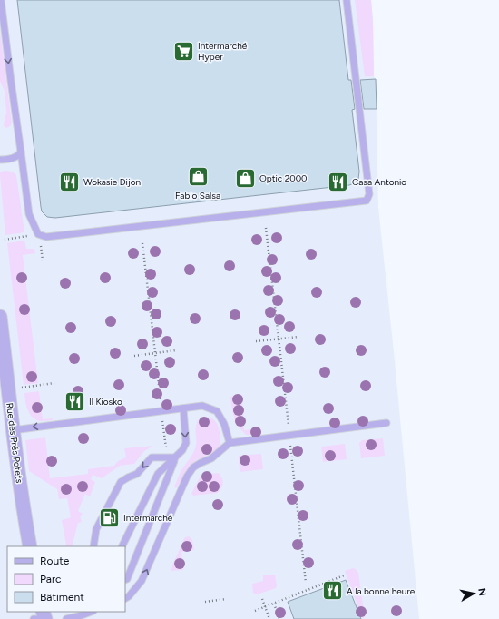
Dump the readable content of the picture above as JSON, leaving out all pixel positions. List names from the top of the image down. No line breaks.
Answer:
{"streets":{"street":["Rue des Prés Potets"]},"places":{"supermarket":["Intermarché Hyper"],"shop":["Fabio Salsa","Optic 2000"],"restaurant":["Wokasie Dijon","Casa Antonio","Il Kiosko","A la bonne heure"],"fuel station":["Intermarché"]},"legend":["Route","Parc","Bâtiment"],"north":"right"}
